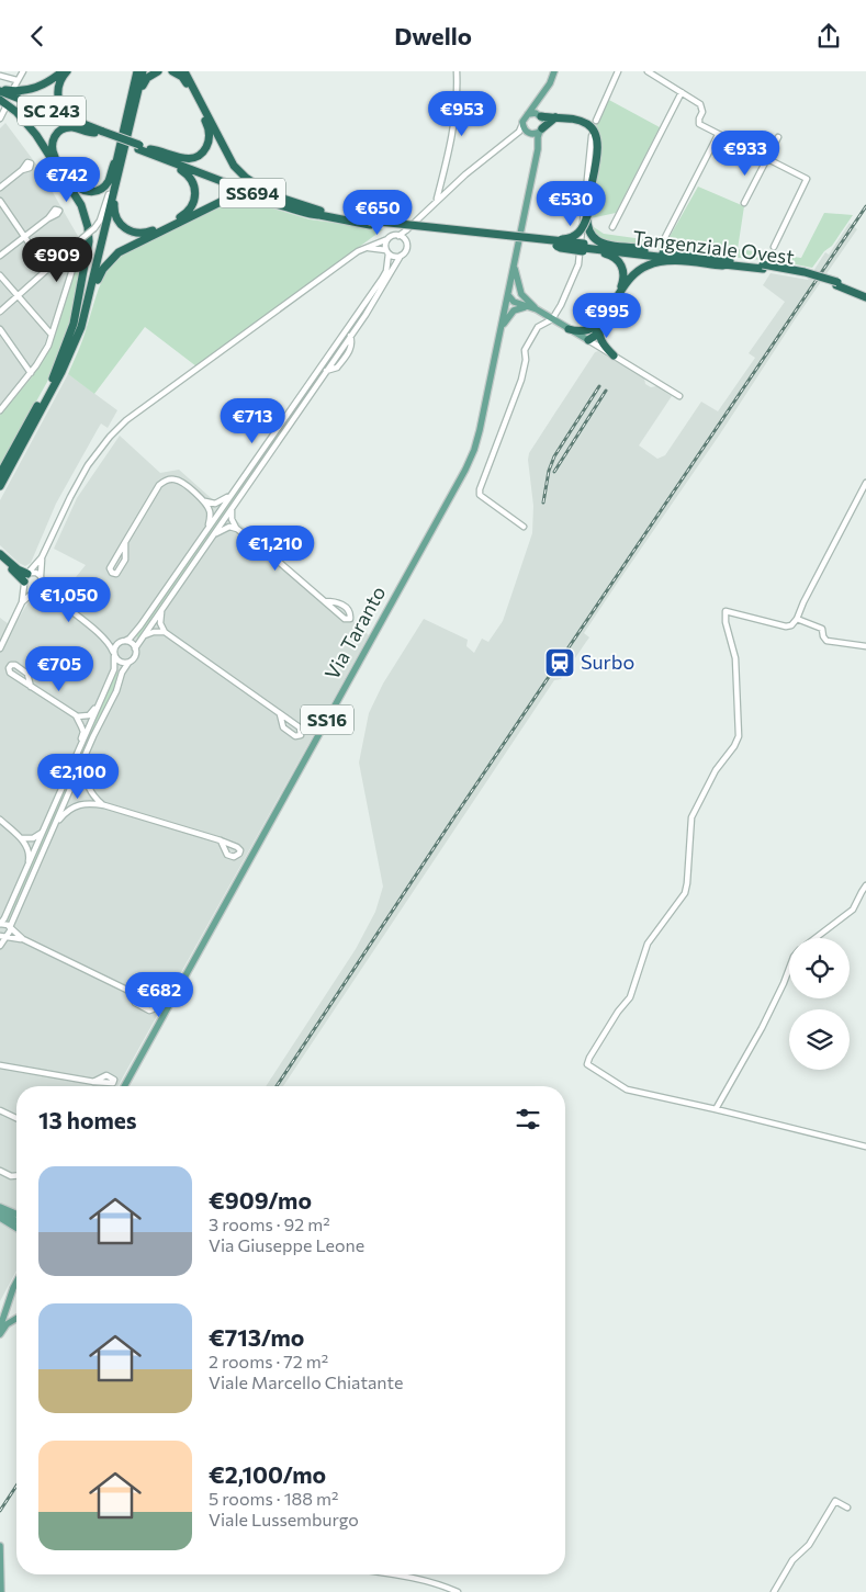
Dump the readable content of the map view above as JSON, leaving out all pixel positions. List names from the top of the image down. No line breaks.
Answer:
{"streets":{"highway":["SC 243","SS694","Tangenziale Ovest"],"main road":["Via Taranto","SS16"]},"crossings":[["SC 243","Tangenziale Ovest"]],"places":{"station":["Surbo"]},"page":{"header":"Dwello","price":["€953","€933","€742","€530","€650","€909","€995","€713","€1,210","€1,050","€705","€2,100","€682"],"heading":"13 homes","list":[{"name":"€909/mo","note":"3 rooms · 92 m² · Via Giuseppe Leone"},{"name":"€713/mo","note":"2 rooms · 72 m² · Viale Marcello Chiatante"},{"name":"€2,100/mo","note":"5 rooms · 188 m² · Viale Lussemburgo"}]}}
